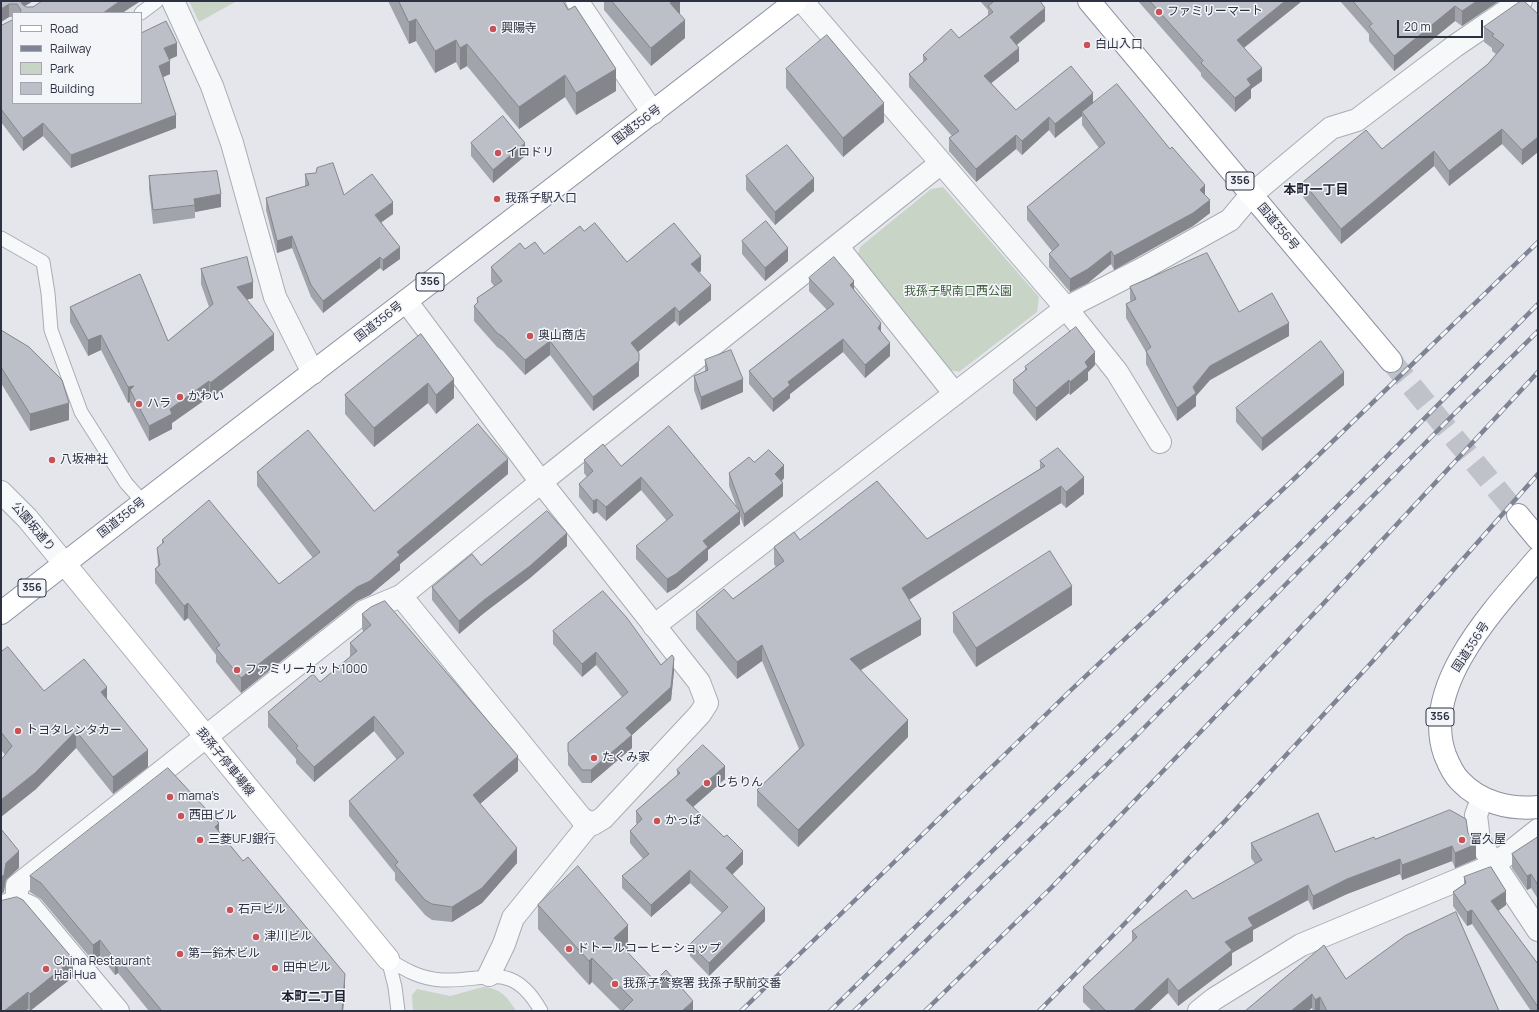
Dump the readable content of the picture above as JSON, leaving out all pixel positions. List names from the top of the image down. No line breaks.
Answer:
{"streets":{"main road":["国道356号","356","我孫子停車場線"],"street":["公園坂通り"]},"crossings":[["国道356号","公園坂通り"],["国道356号","我孫子停車場線"],["公園坂通り","我孫子停車場線"]],"districts":["本町一丁目","本町二丁目"],"parks":["我孫子駅南口西公園"],"places":["ファミリーマート","興陽寺","白山入口","イロドリ","我孫子駅入口","奥山商店","かわい","ハラ","八坂神社","ファミリーカット1000","トヨタレンタカー","たくみ家","しちりん","mama’s","西田ビル","かっぱ","三菱UFJ銀行","富久屋","石戸ビル","津川ビル","ドトールコーヒーショップ","第一鈴木ビル","田中ビル","China Restaurant Hai Hua","我孫子警察署 我孫子駅前交番"],"legend":["Road","Railway","Park","Building"],"scale_bar":"20 m"}
